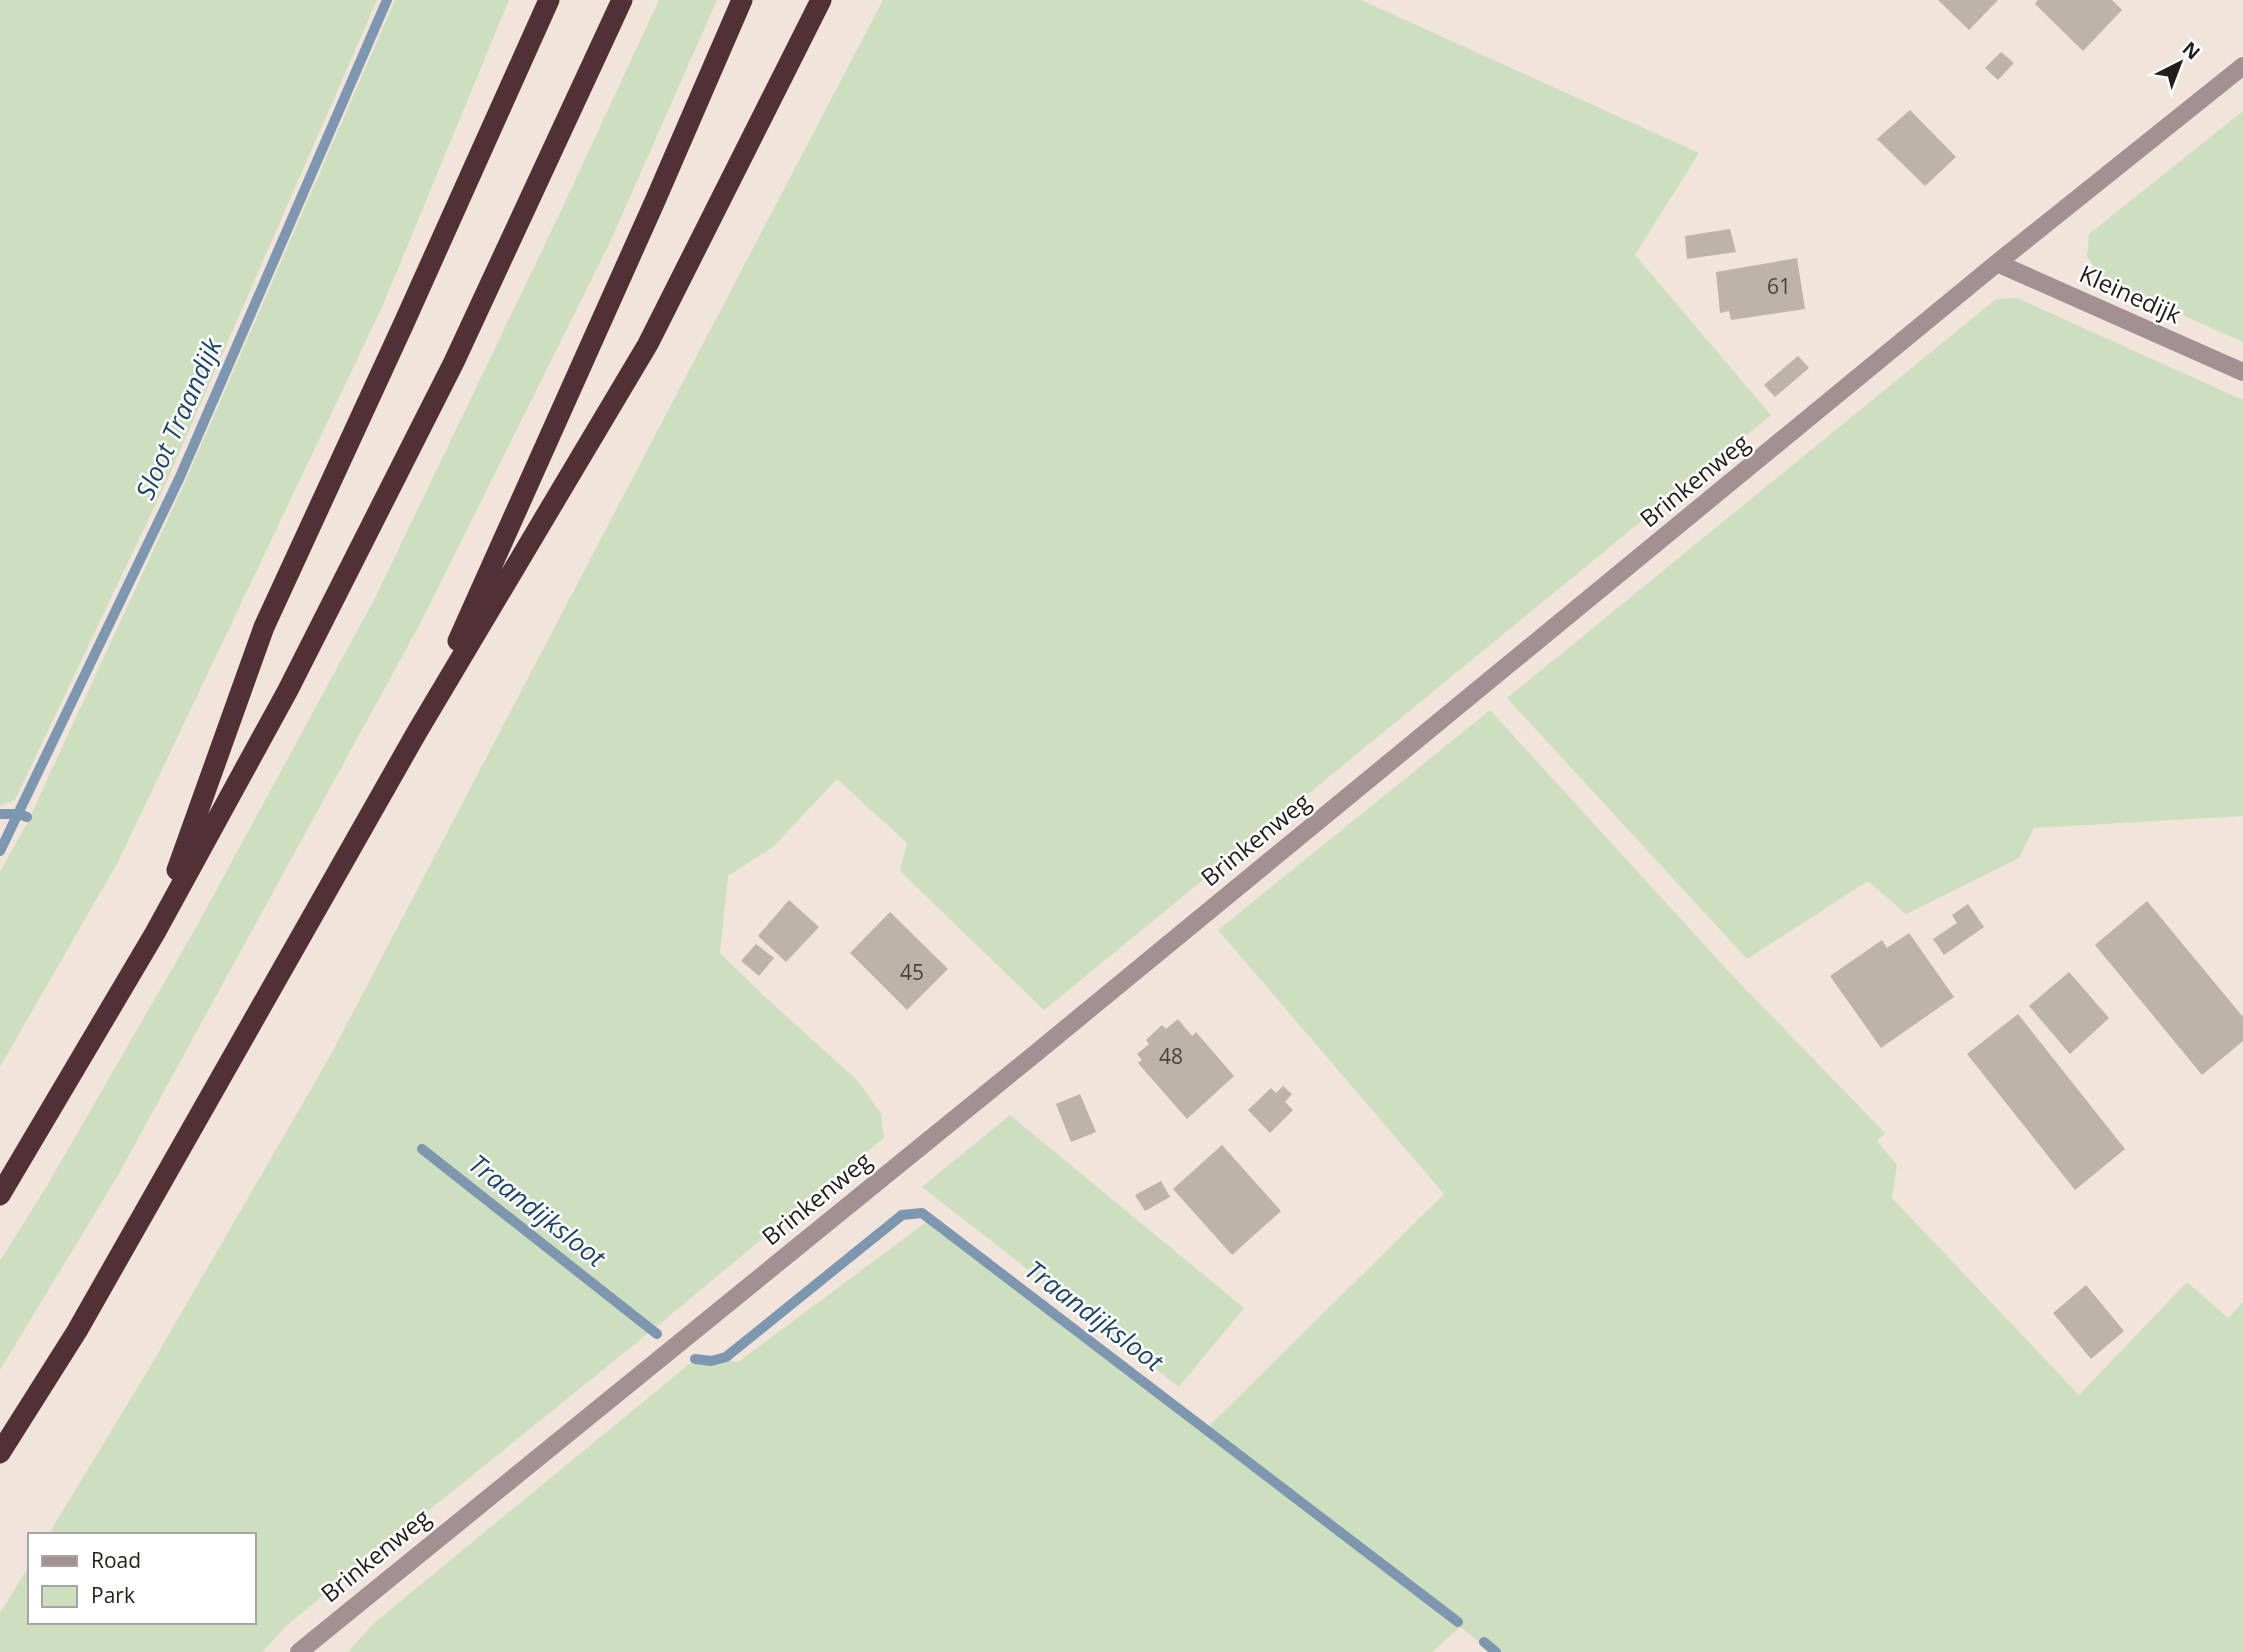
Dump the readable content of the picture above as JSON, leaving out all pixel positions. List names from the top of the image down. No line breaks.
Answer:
{"streets":{"street":["Kleinedijk","Brinkenweg"]},"crossings":[["Kleinedijk","Brinkenweg"]],"water":["Sloot Traandijk","Traandijksloot"],"house_numbers":["61","45","48"],"legend":["Road","Park"],"north":"top right"}
